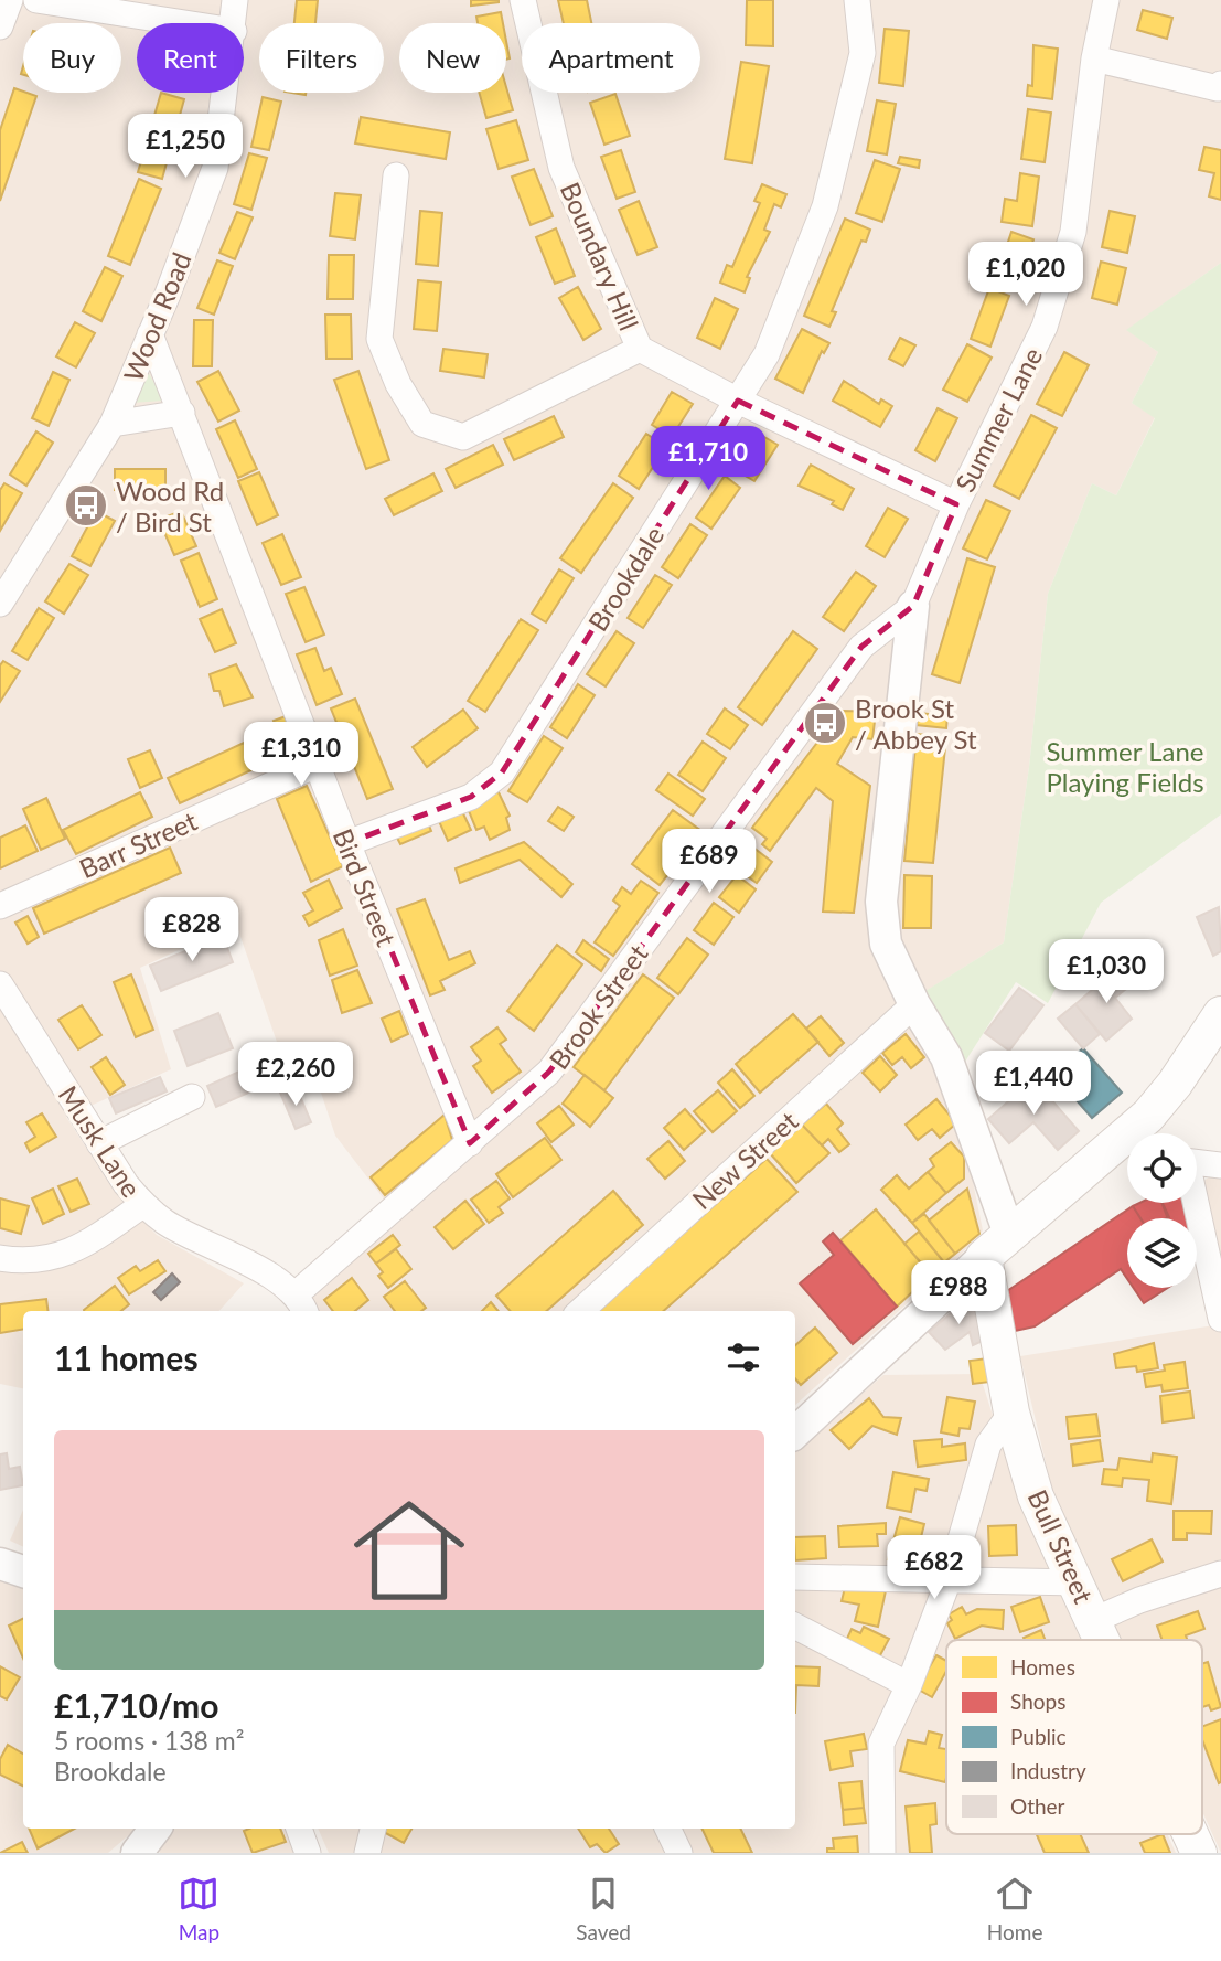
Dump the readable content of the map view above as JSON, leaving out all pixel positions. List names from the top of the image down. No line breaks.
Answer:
{"streets":{"main road":["Bull Street"],"street":["Boundary Hill","Wood Road","Summer Lane","Brookdale","Barr Street","Bird Street","Brook Street","Musk Lane","New Street"]},"crossings":[["Boundary Hill","Summer Lane"],["Boundary Hill","Brookdale"],["Wood Road","Bird Street"],["Summer Lane","Brook Street"],["Brookdale","Bird Street"],["Barr Street","Bird Street"],["Bird Street","Brook Street"],["Brook Street","Musk Lane"]],"parks":["Summer Lane Playing Fields"],"places":{"bus stop":["Wood Rd / Bird St","Brook St / Abbey St"]},"legend":["Homes","Shops","Public","Industry","Other"],"page":{"chip":["Buy","Rent","Filters","New","Apartment"],"price":["£1,250","£1,020","£1,710","£1,310","£689","£828","£1,030","£2,260","£1,440","£988","£682"],"heading":"11 homes","list":[{"name":"£1,710/mo","note":"5 rooms · 138 m² · Brookdale"}],"tabs":["Map","Saved","Home"]}}
